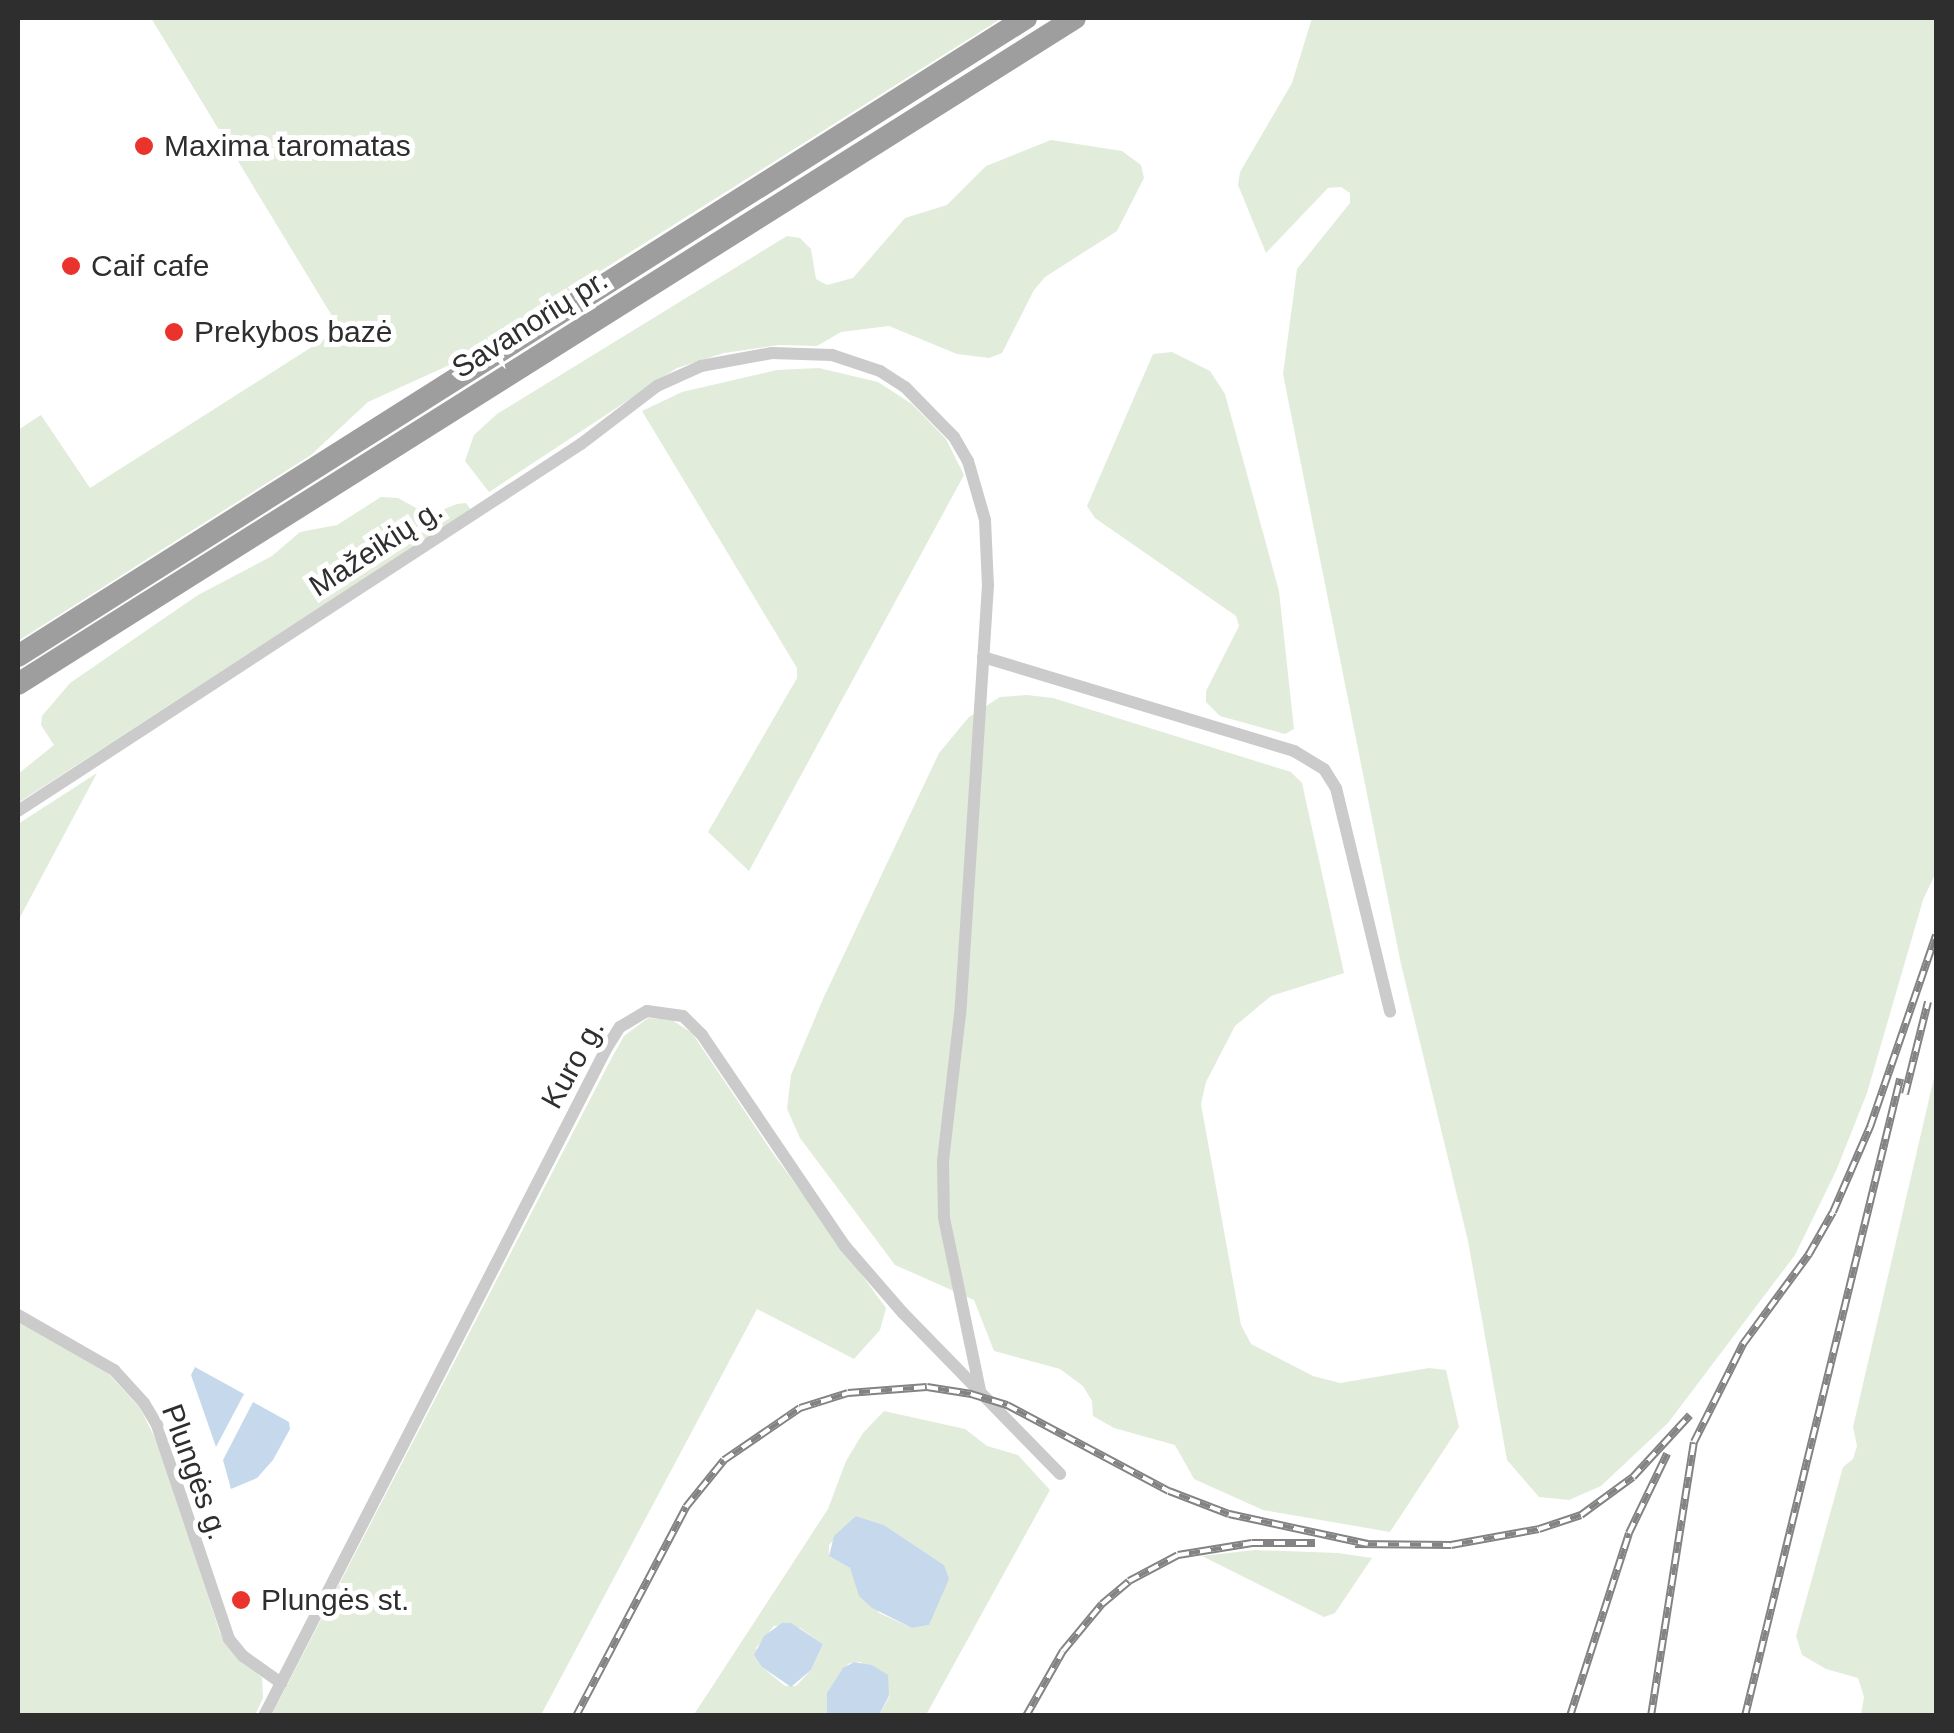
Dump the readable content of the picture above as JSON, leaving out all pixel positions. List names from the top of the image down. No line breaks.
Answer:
{"streets":{"highway":["Savanorių pr."],"street":["Mažeikių g.","Kuro g.","Plungės g."]},"crossings":[["Mažeikių g.","Kuro g."],["Kuro g.","Plungės g."]],"places":["Maxima taromatas","Caif cafe","Prekybos bazė","Plungės st."]}
